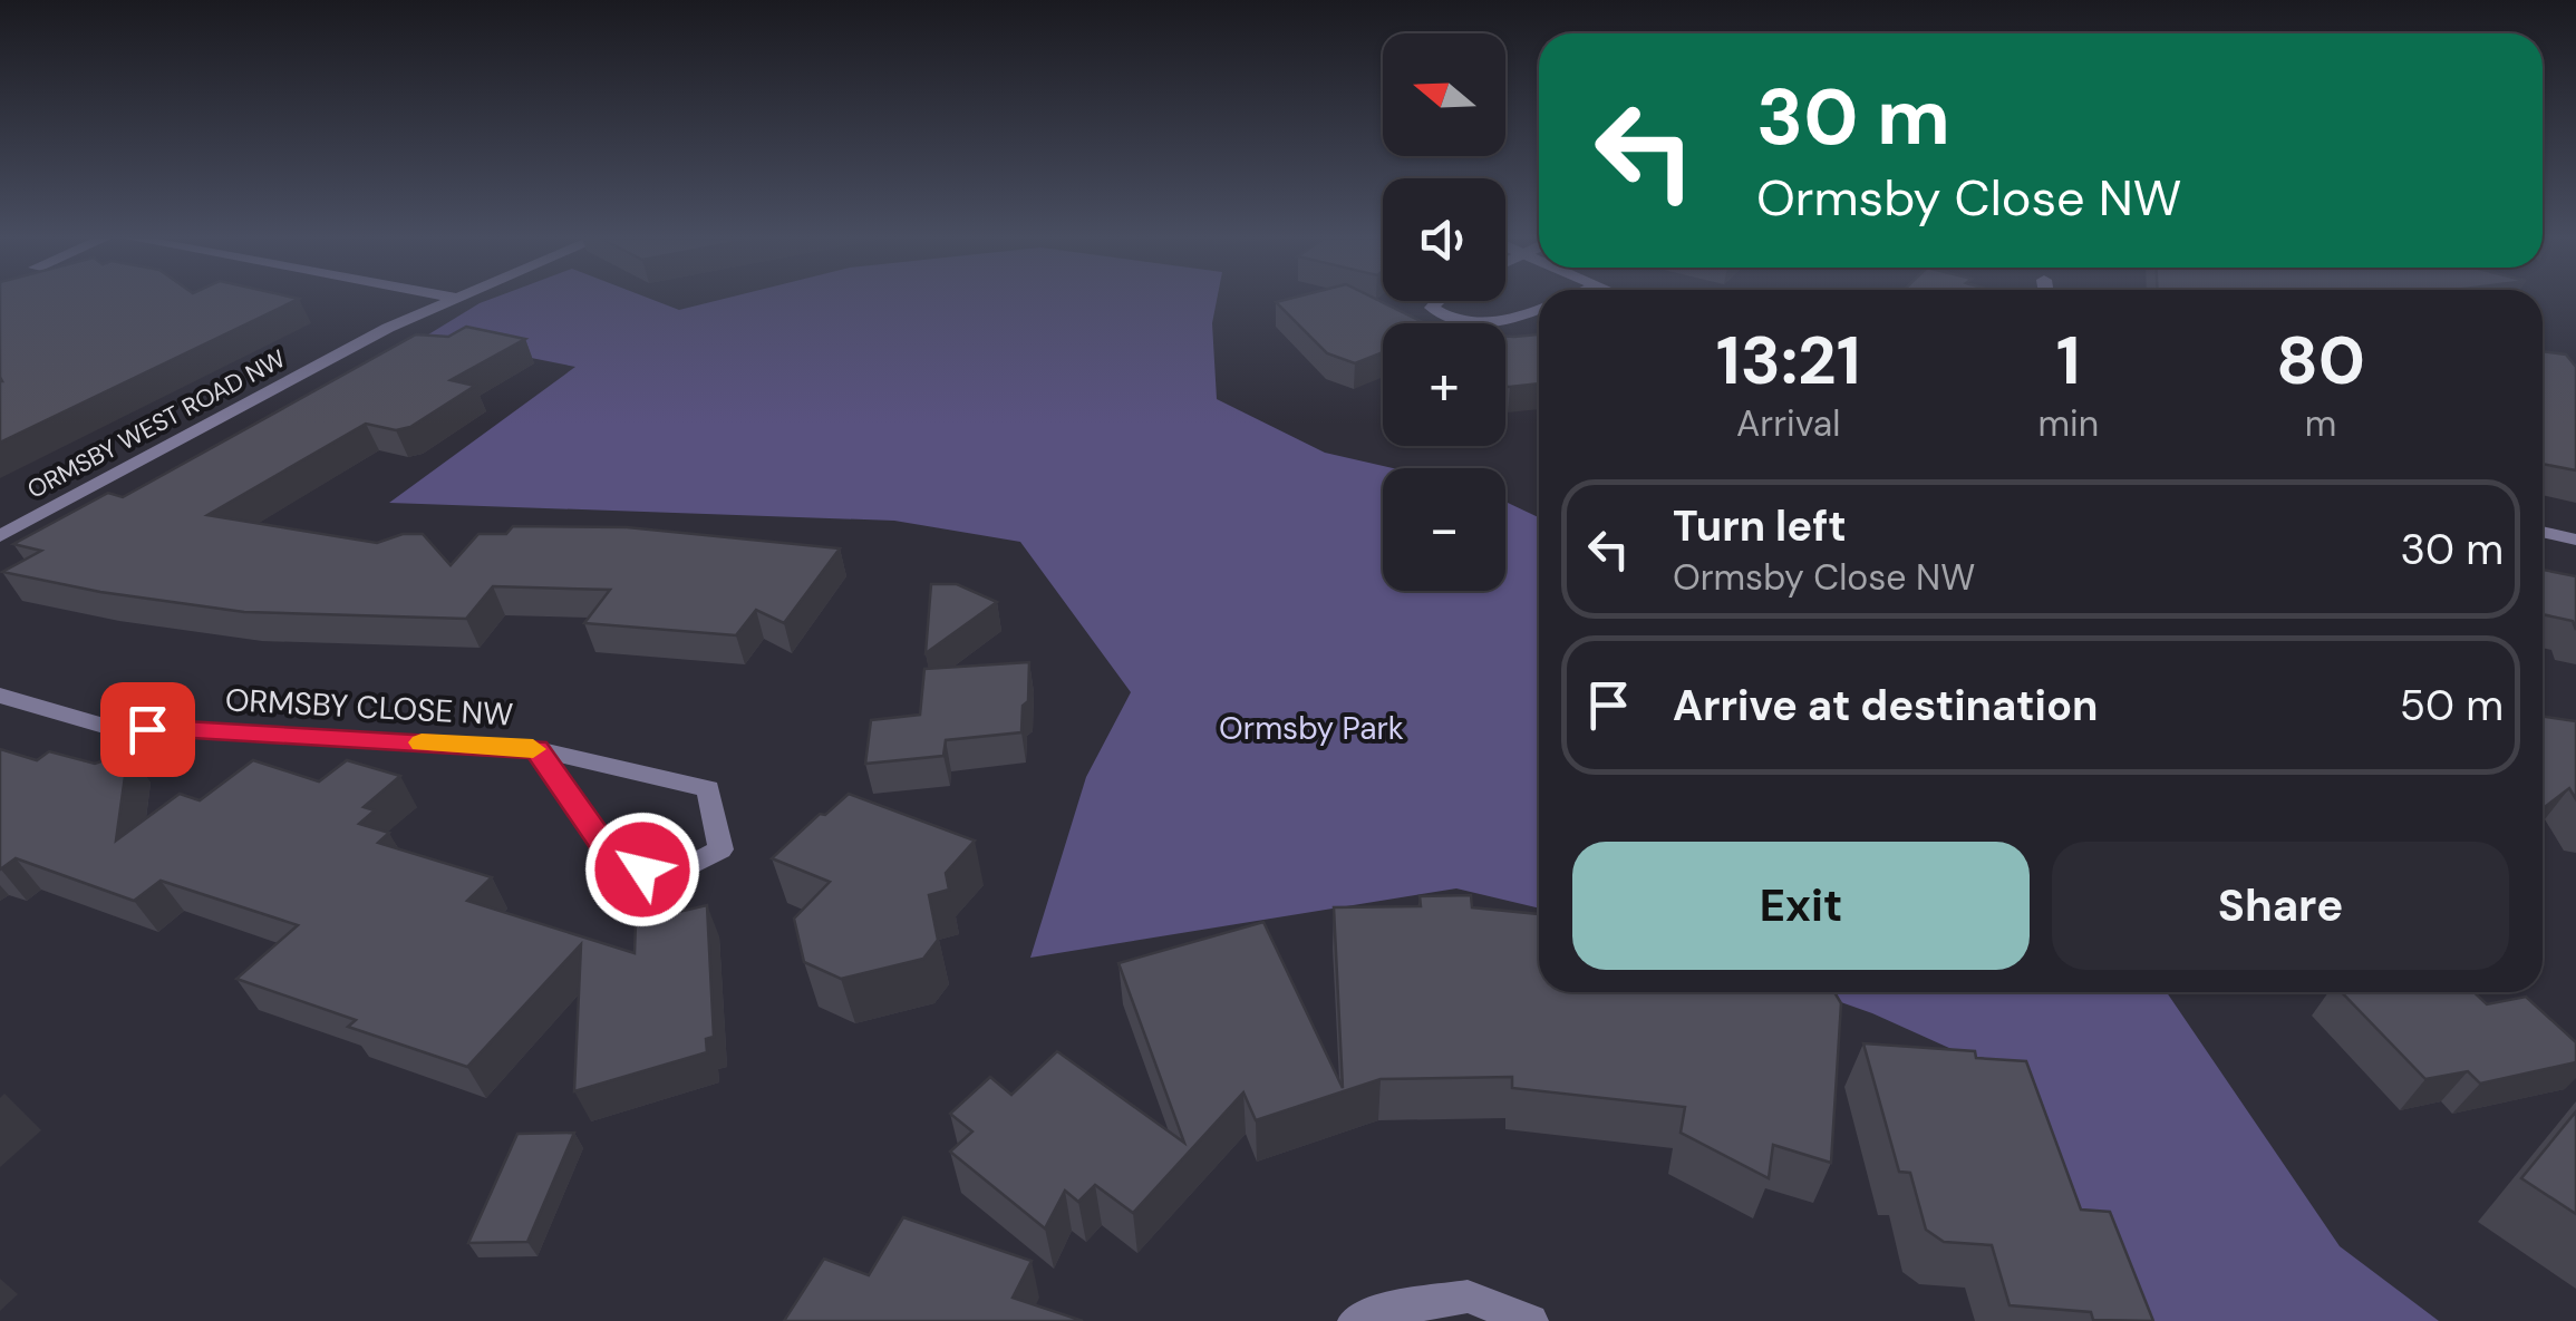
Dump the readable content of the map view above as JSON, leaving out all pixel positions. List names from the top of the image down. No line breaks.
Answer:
{"streets":{"street":["ORMSBY WEST ROAD NW","ORMSBY CLOSE NW"]},"parks":["Ormsby Park"],"north":"left","page":{"map_buttons":["+","−"],"turn":["30 m","Ormsby Close NW"],"eta":["13:21","Arrival","1","min","80","m"],"list":[{"name":"Turn left","note":"Ormsby Close NW","value":"30 m"},{"name":"Arrive at destination","value":"50 m"}],"buttons":["Exit","Share"]}}
